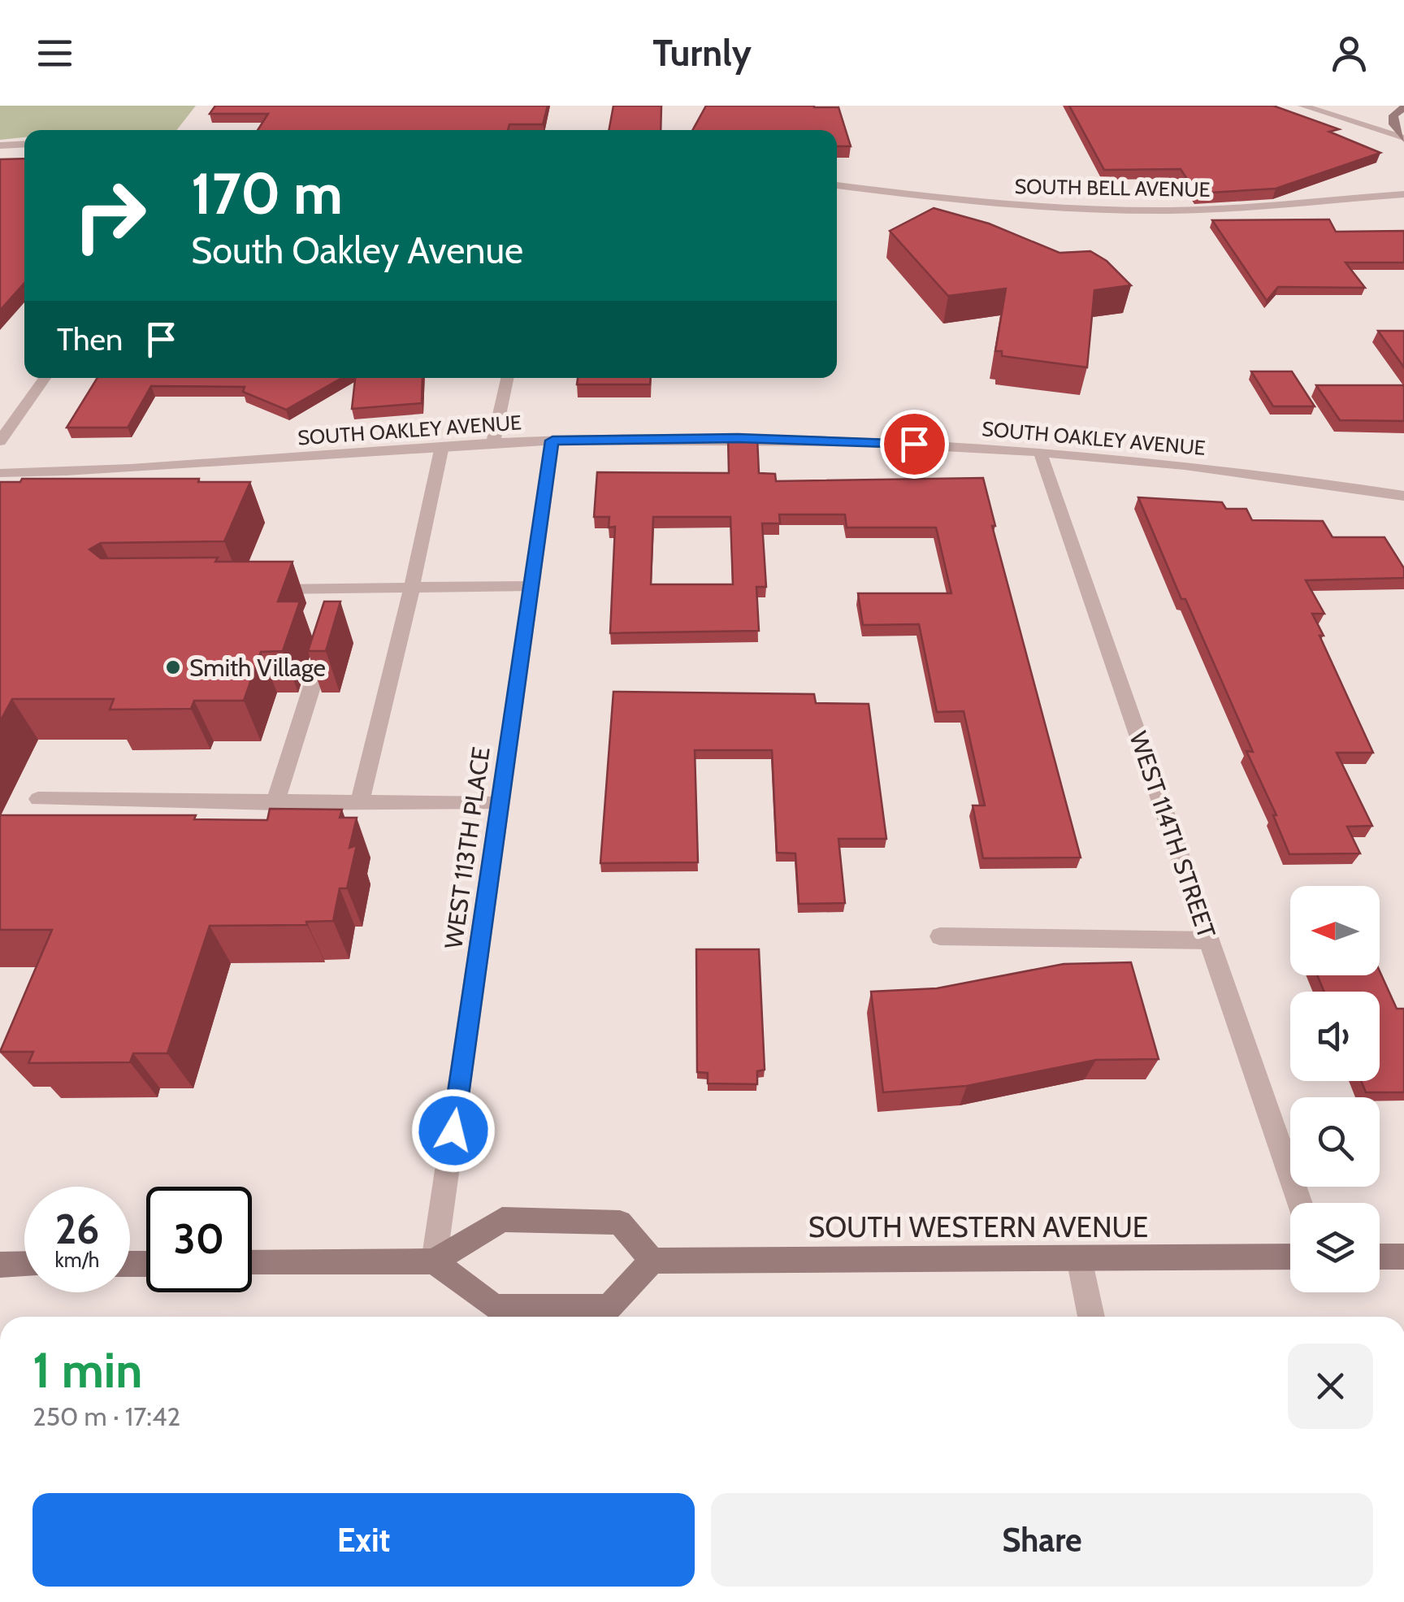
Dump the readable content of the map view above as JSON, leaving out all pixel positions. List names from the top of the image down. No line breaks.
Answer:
{"streets":{"main road":["SOUTH WESTERN AVENUE"],"street":["SOUTH BELL AVENUE","SOUTH OAKLEY AVENUE","WEST 114TH STREET","WEST 113TH PLACE"]},"crossings":[["SOUTH OAKLEY AVENUE","WEST 114TH STREET"],["SOUTH OAKLEY AVENUE","WEST 113TH PLACE"]],"places":["Smith Village"],"north":"left","page":{"header":"Turnly","turn":["170 m","South Oakley Avenue"],"then":"Then","speed":"26 km/h","limit":"30","heading":["1 min","250 m · 17:42"],"buttons":["Exit","Share"]}}
